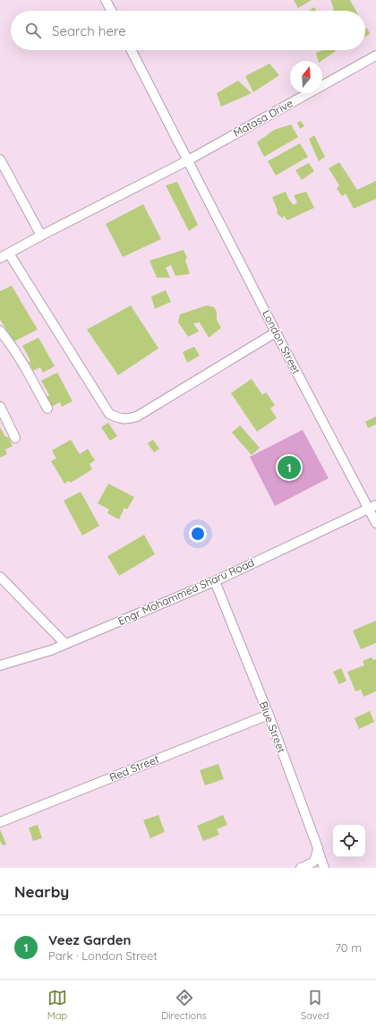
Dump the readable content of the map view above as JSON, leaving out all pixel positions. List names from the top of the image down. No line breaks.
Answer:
{"streets":{"street":["Matasa Drive","London Street","Engr Mohammed Sharu Road","Blue Street","Red Street"]},"crossings":[["Matasa Drive","London Street"],["London Street","Engr Mohammed Sharu Road"],["Engr Mohammed Sharu Road","Blue Street"],["Blue Street","Red Street"]],"north":"top","page":{"search":"Search here","pins":"1","heading":"Nearby","list":[{"mark":"1","name":"Veez Garden","note":"Park · London Street","value":"70 m"}],"nav":["Map","Directions","Saved"]}}
